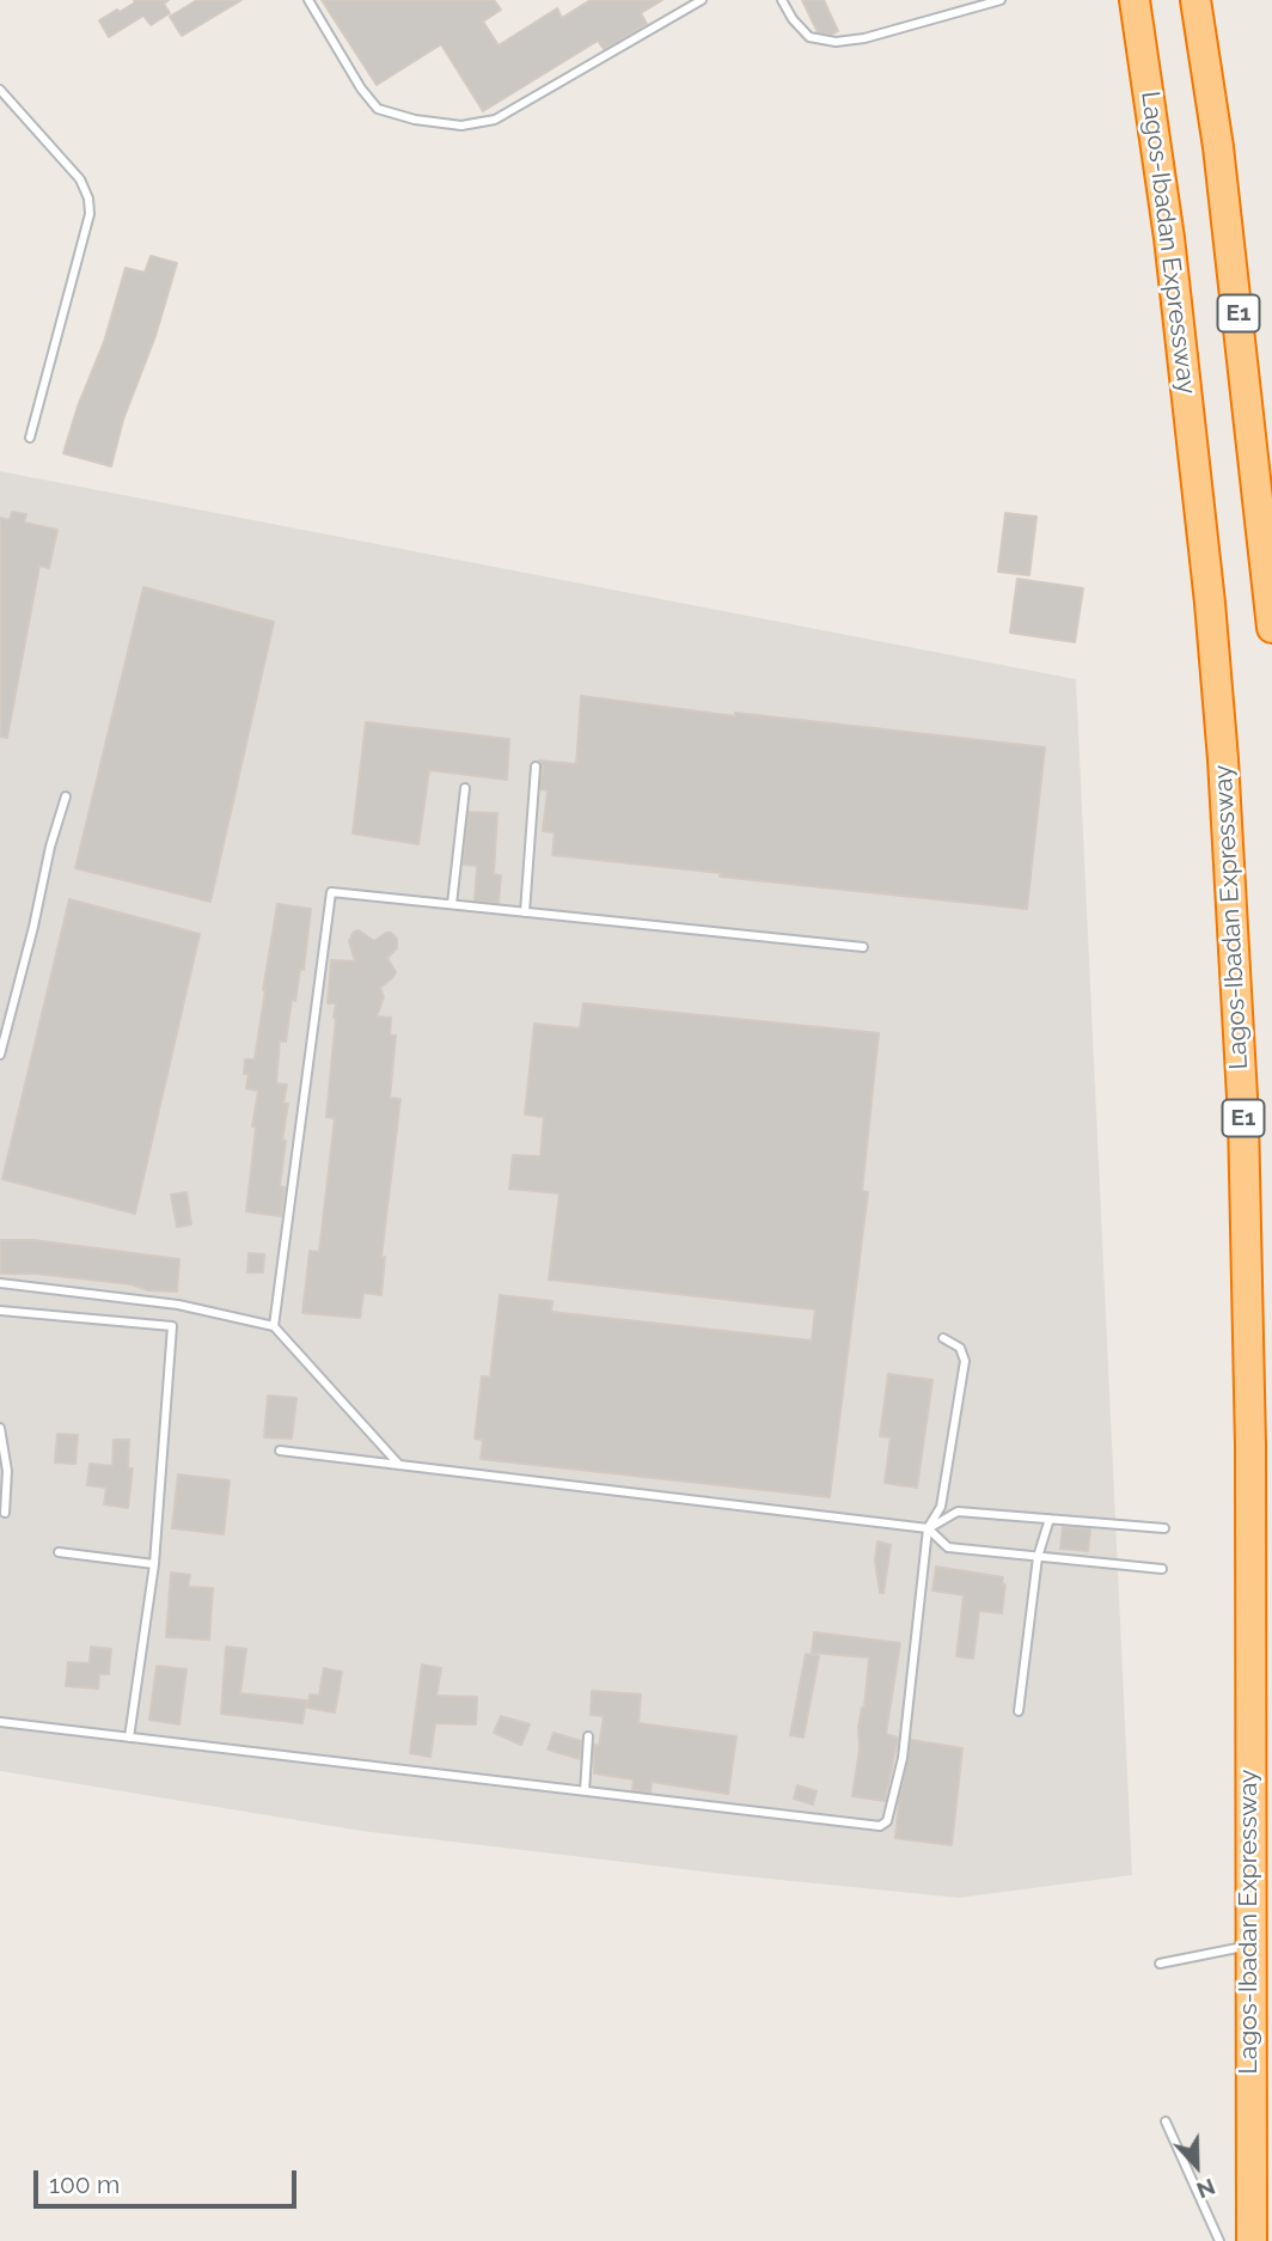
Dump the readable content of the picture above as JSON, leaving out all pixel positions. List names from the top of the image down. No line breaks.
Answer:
{"streets":{"highway":["Lagos-Ibadan Expressway","E1"]},"scale_bar":"100 m","north":"bottom"}
